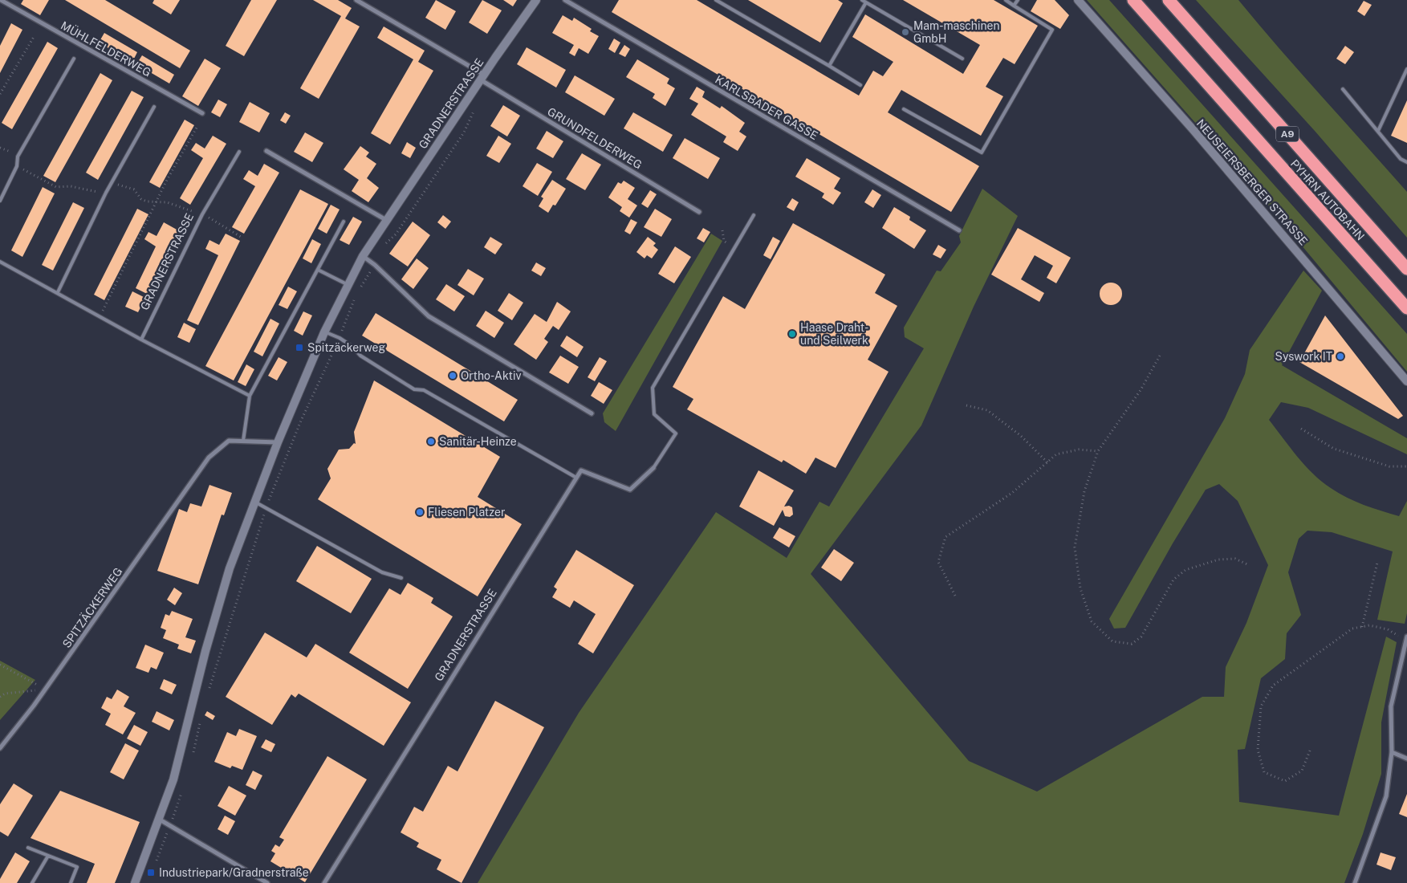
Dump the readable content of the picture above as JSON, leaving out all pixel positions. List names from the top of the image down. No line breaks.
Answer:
{"streets":{"highway":["A9","PYHRN AUTOBAHN"],"main road":["GRADNERSTRASSE","NEUSEIERSBERGER STRASSE"],"street":["MÜHLFELDERWEG","KARLSBADER GASSE","GRUNDFELDERWEG","SPITZÄCKERWEG"]},"crossings":[["GRADNERSTRASSE","GRUNDFELDERWEG"],["GRADNERSTRASSE","SPITZÄCKERWEG"]],"places":{"other":["Mam-maschinen GmbH","Haase Draht- und Seilwerk","Syswork IT","Ortho-Aktiv","Sanitär-Heinze","Fliesen Platzer"],"transit":["Spitzäckerweg","Industriepark/Gradnerstraße"]}}
